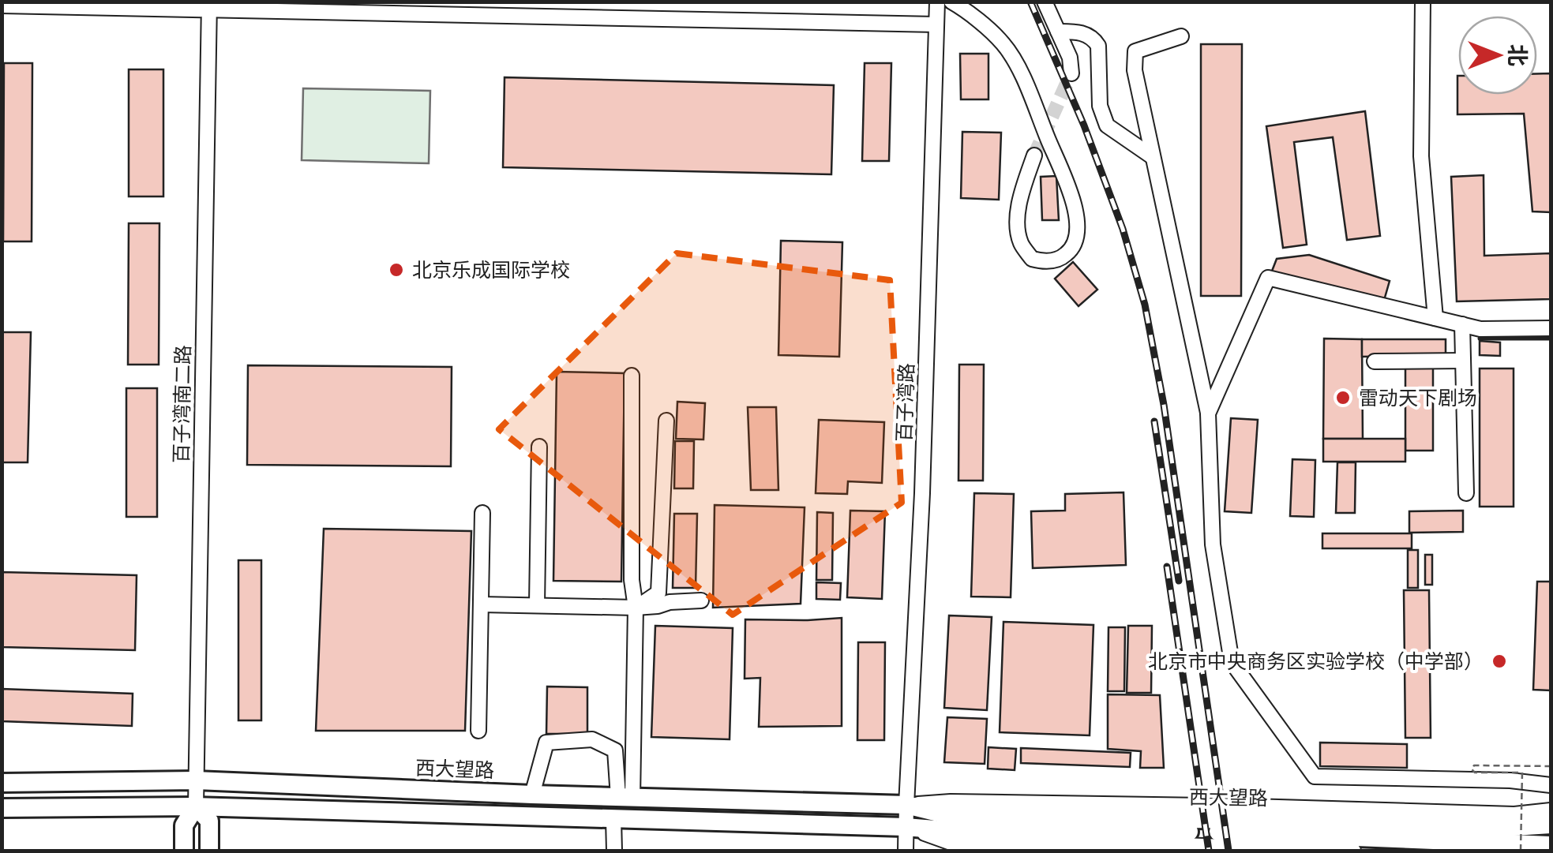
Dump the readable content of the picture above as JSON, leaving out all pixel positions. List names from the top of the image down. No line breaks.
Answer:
{"streets":{"main road":["西大望路"],"street":["百子湾路","百子湾南二路"]},"crossings":[["百子湾路","西大望路"],["百子湾南二路","西大望路"]],"places":["北京乐成国际学校","雷动天下剧场","北京市中央商务区实验学校（中学部）"],"north":"right"}
